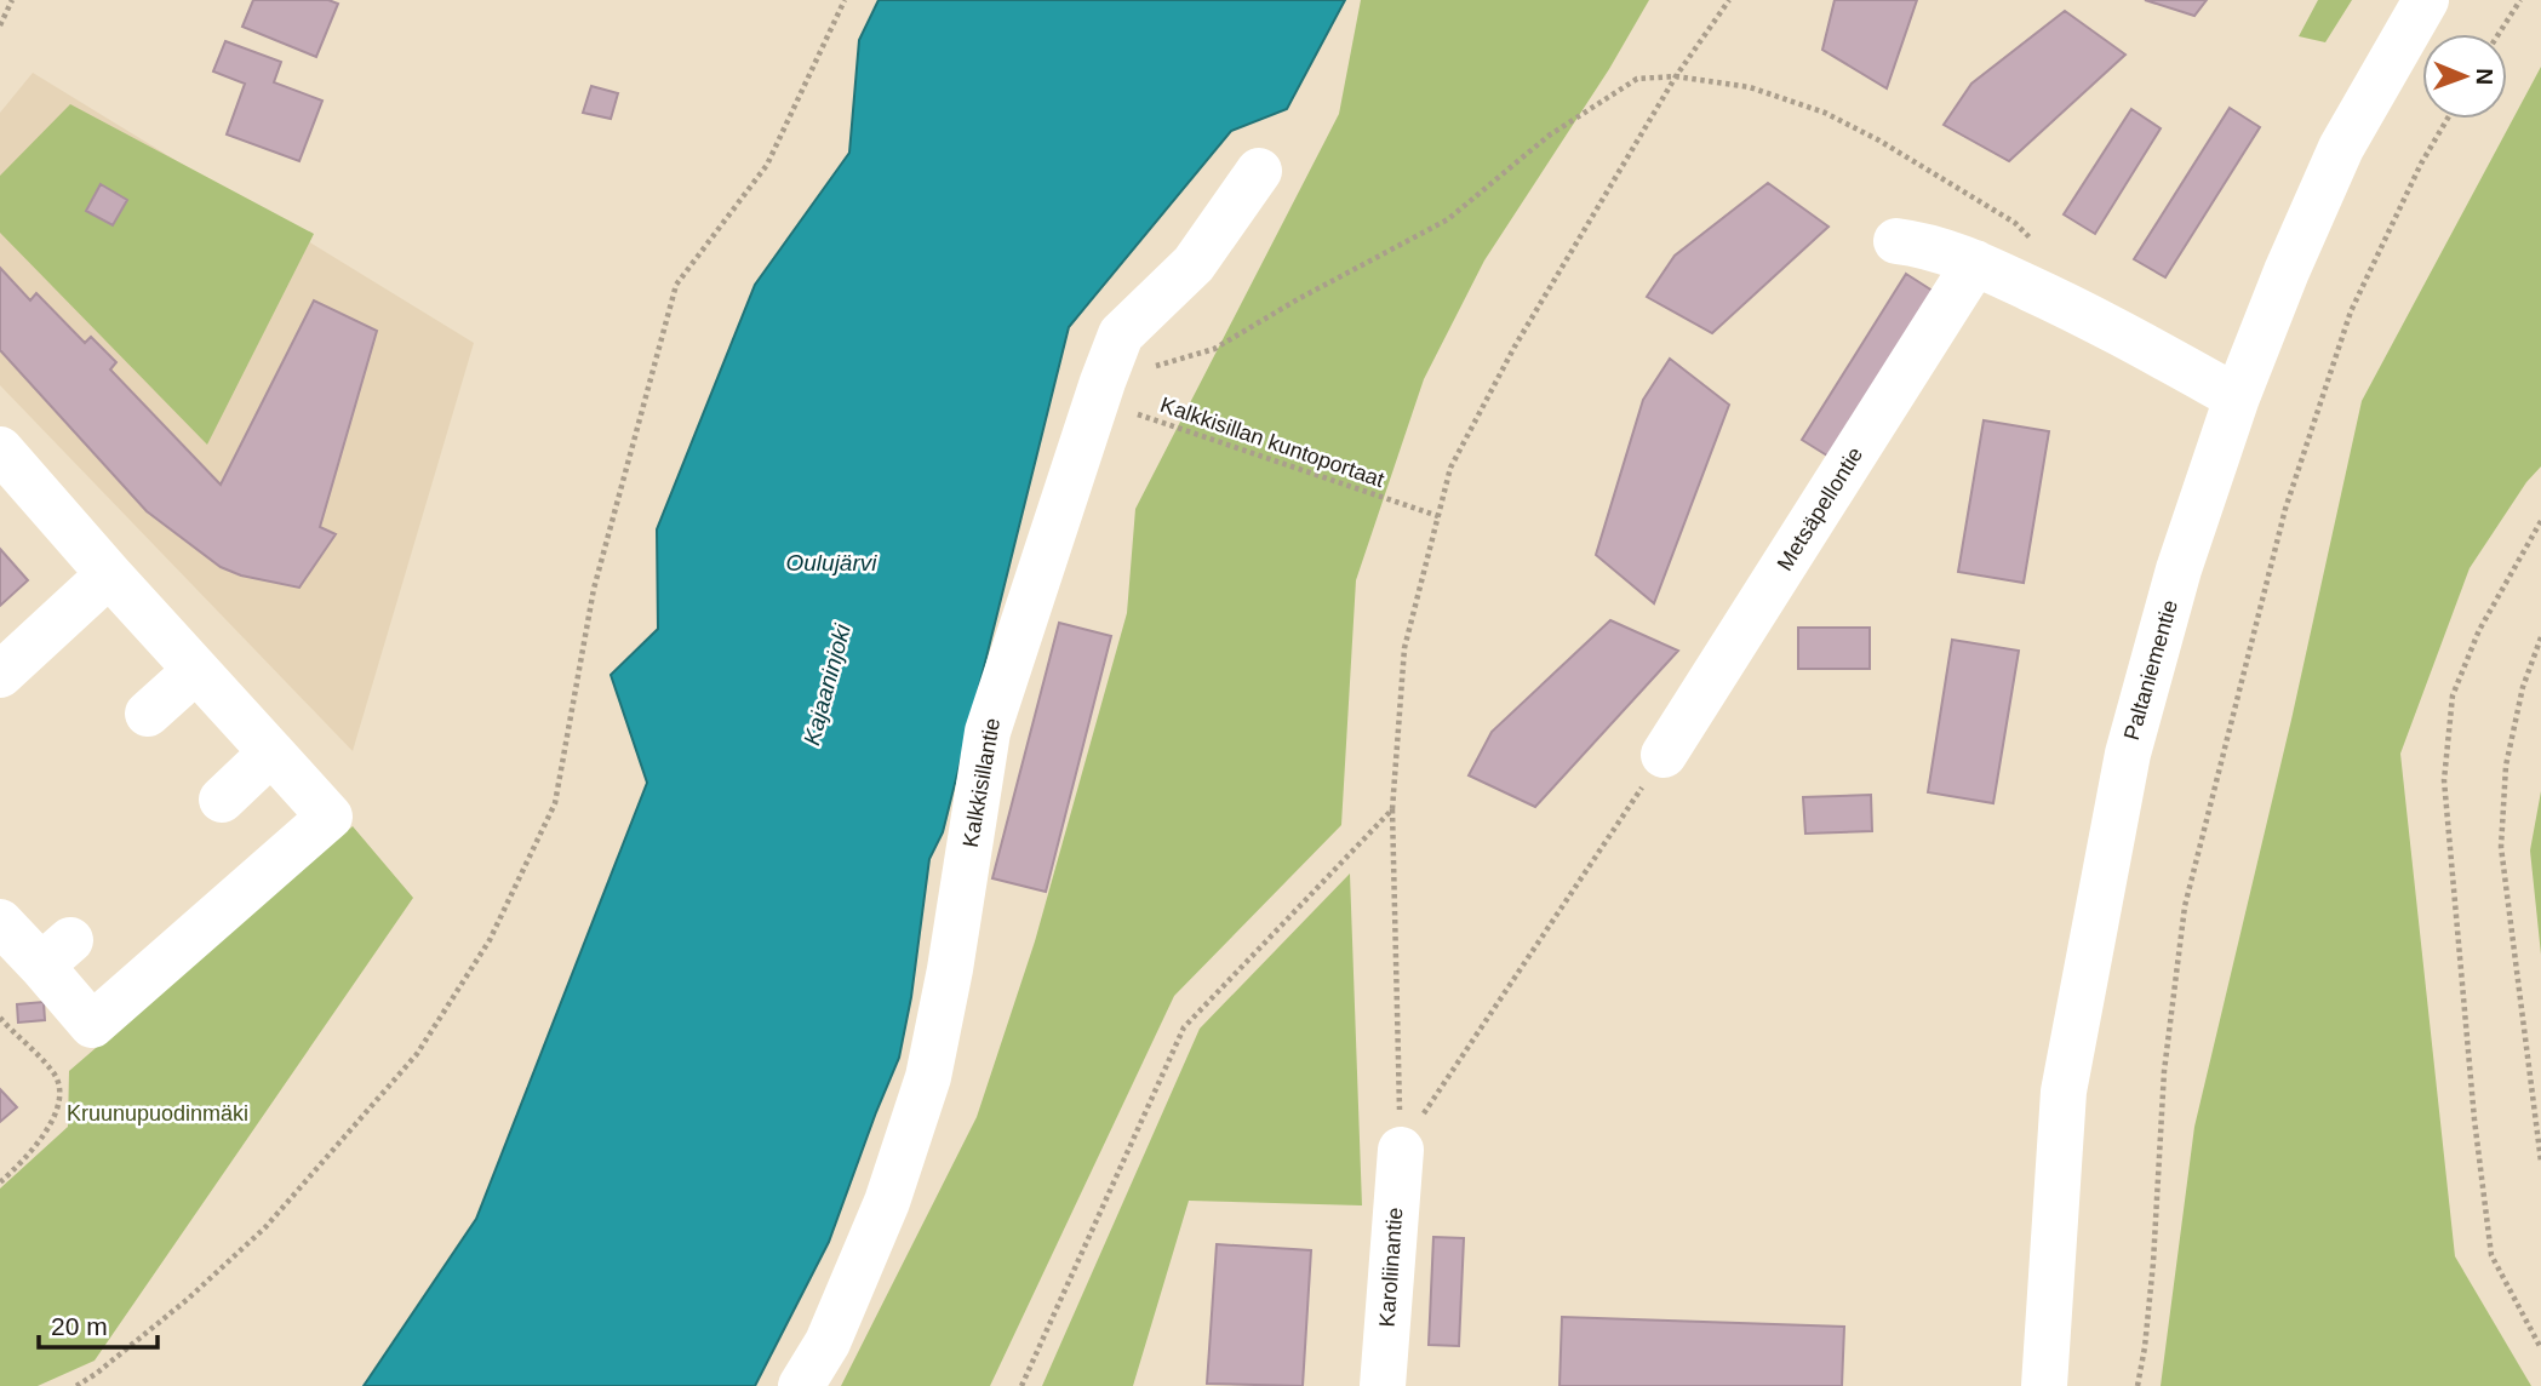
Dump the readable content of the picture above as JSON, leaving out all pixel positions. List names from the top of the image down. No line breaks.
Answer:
{"streets":{"street":["Metsäpellontie","Paltaniementie","Kalkkisillantie","Karoliinantie"],"path":["Kalkkisillan kuntoportaat"]},"crossings":[["Kalkkisillan kuntoportaat","Kalkkisillantie"]],"water":["Oulujärvi","Kajaaninjoki"],"parks":["Kruunupuodinmäki"],"scale_bar":"20 m","north":"right"}
